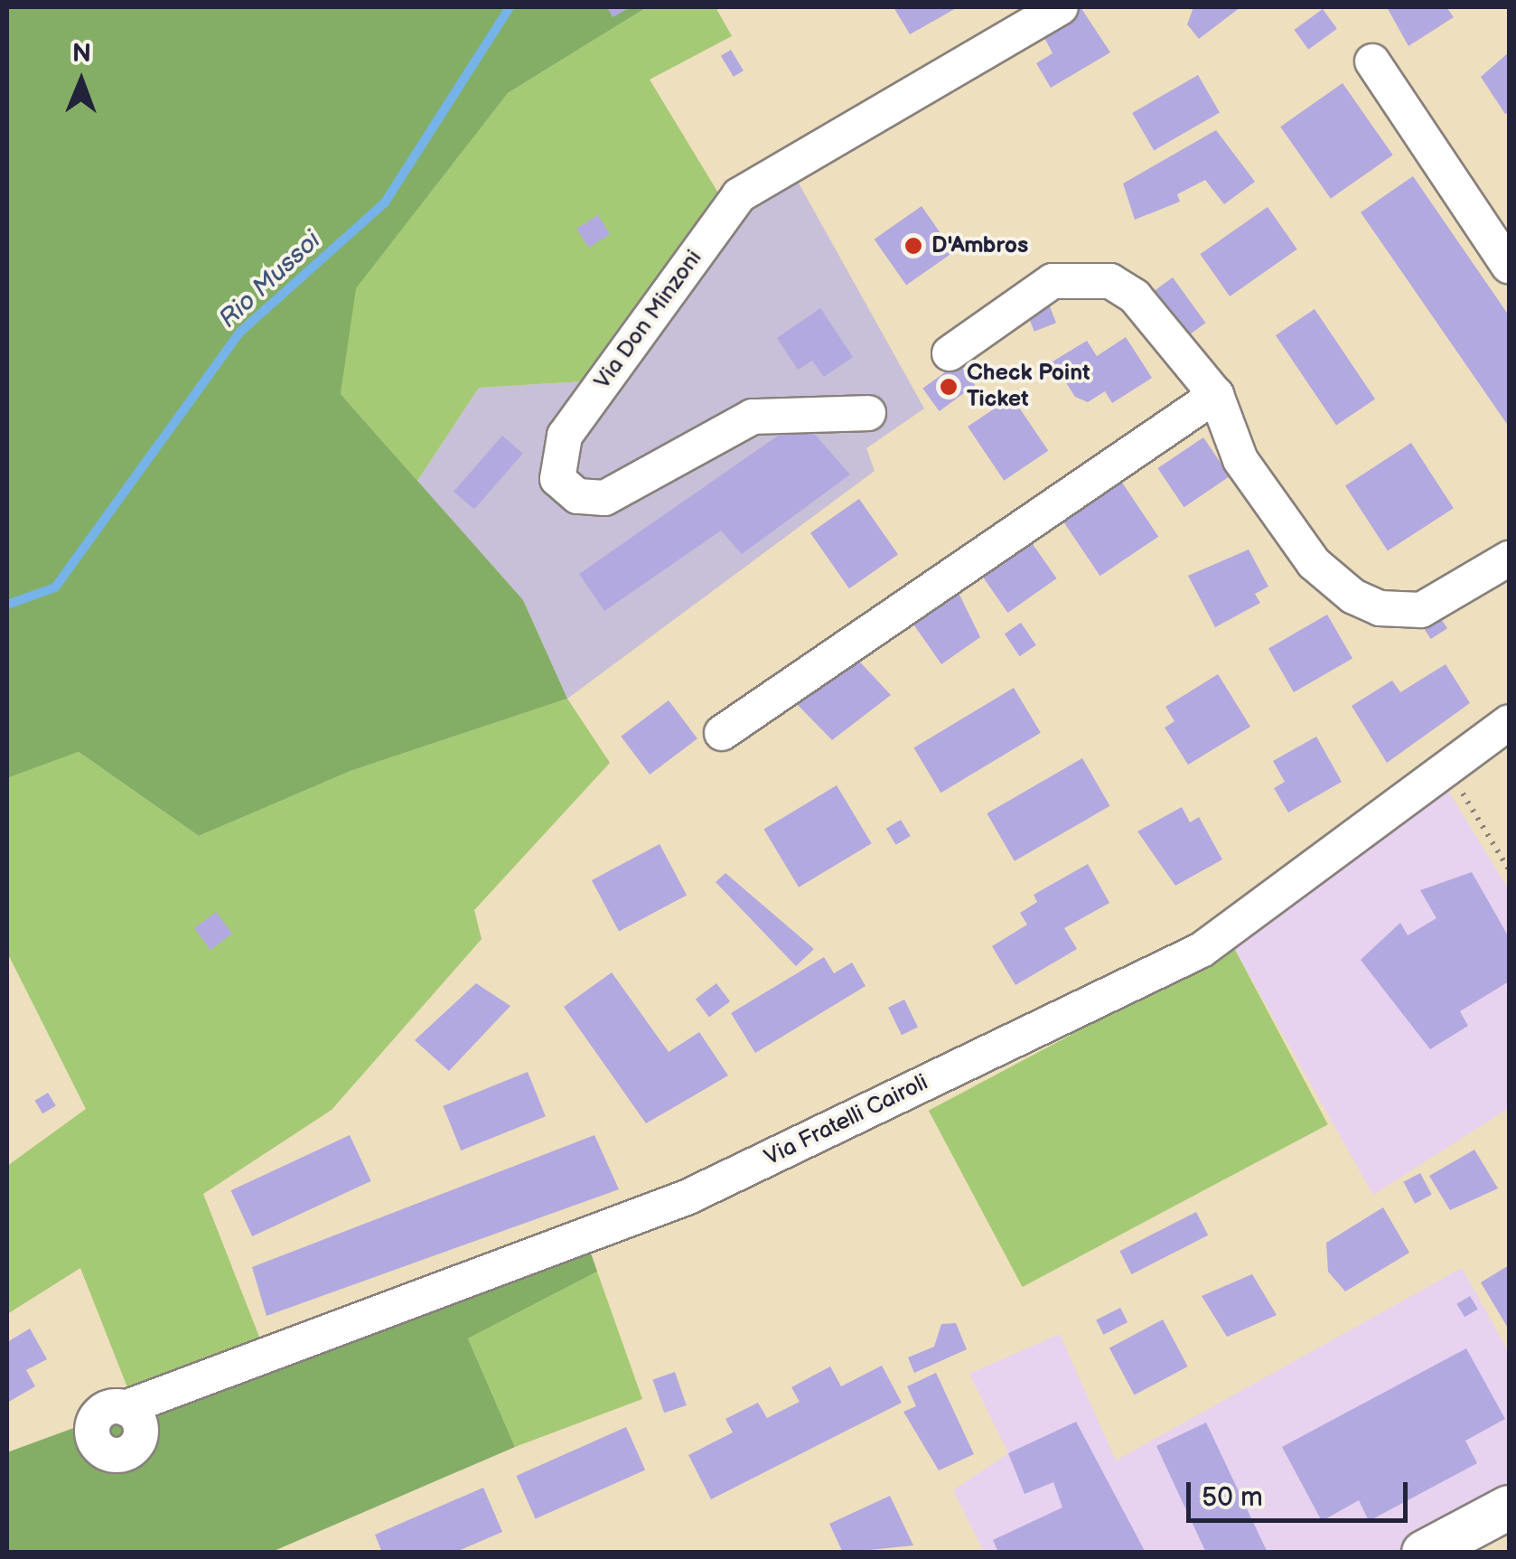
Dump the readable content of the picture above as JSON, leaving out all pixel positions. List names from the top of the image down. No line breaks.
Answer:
{"streets":{"street":["Via Don Minzoni","Via Fratelli Cairoli"]},"water":["Rio Mussoi"],"places":["D'Ambros","Check Point Ticket"],"scale_bar":"50 m","north":"top"}
